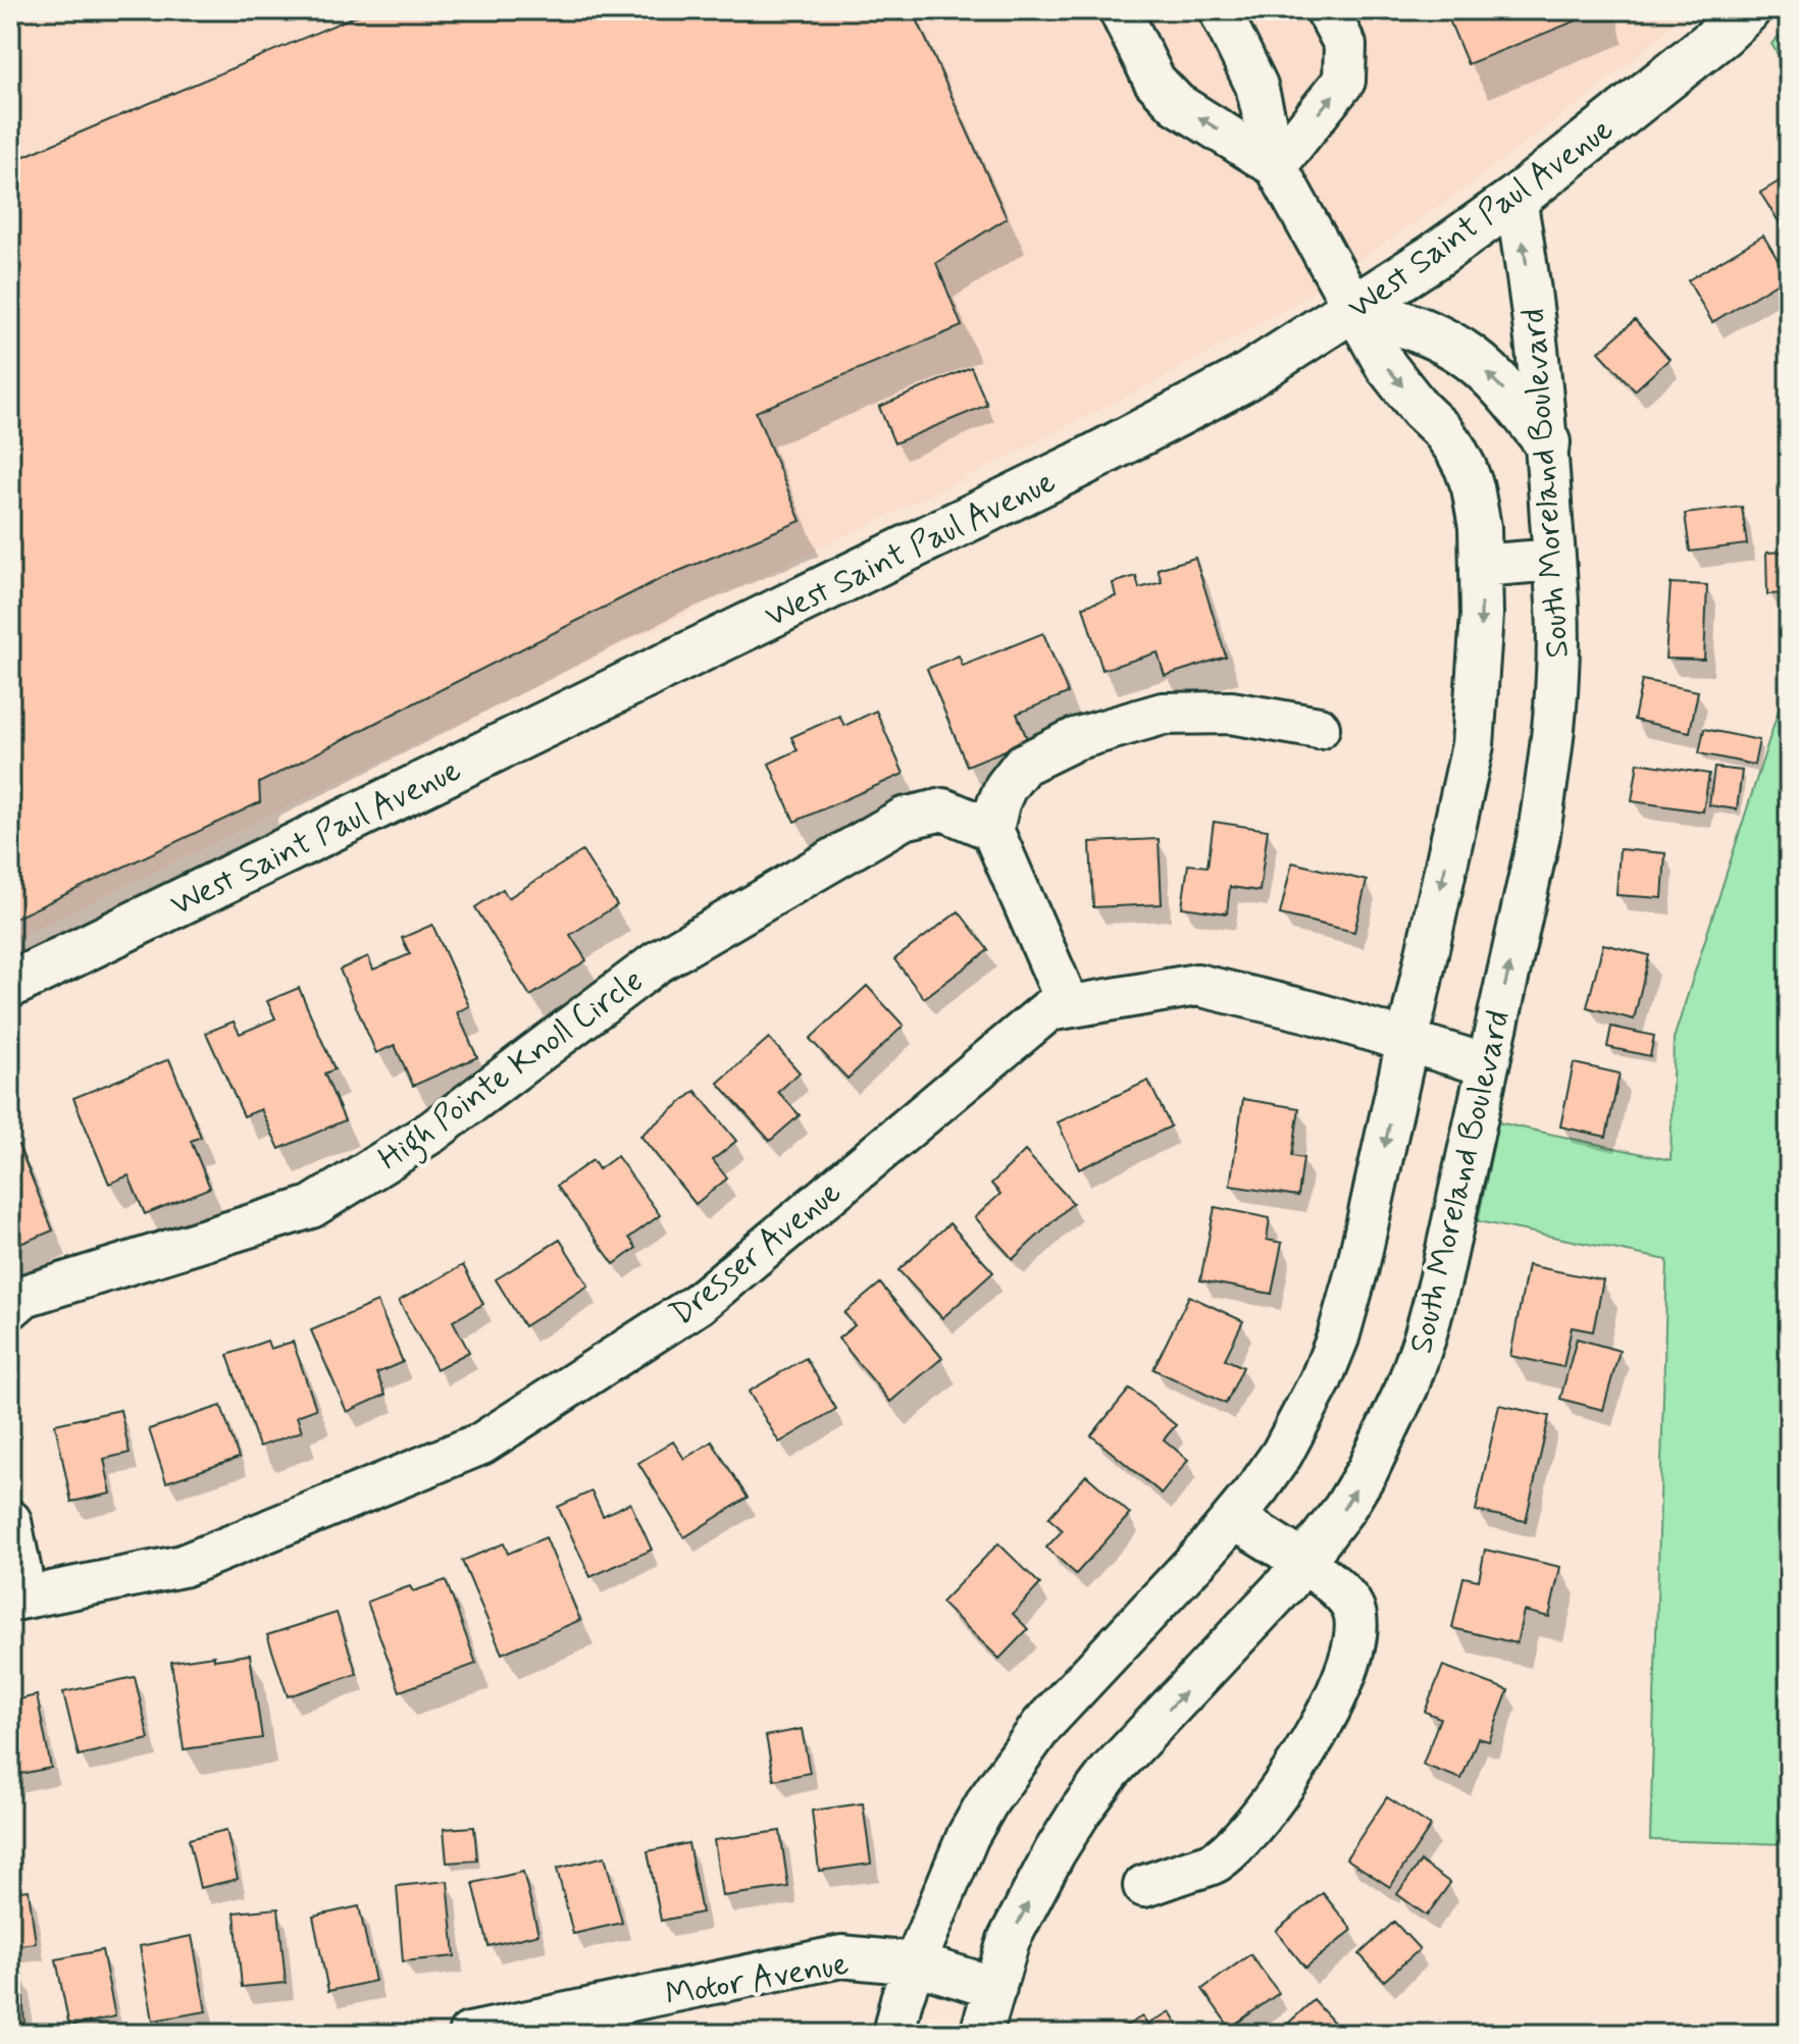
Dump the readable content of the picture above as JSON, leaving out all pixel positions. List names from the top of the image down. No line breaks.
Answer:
{"streets":{"main road":["West Saint Paul Avenue"],"street":["South Moreland Boulevard","High Pointe Knoll Circle","Dresser Avenue","Motor Avenue"]},"crossings":[["West Saint Paul Avenue","South Moreland Boulevard"],["South Moreland Boulevard","Dresser Avenue"],["South Moreland Boulevard","Motor Avenue"]]}
